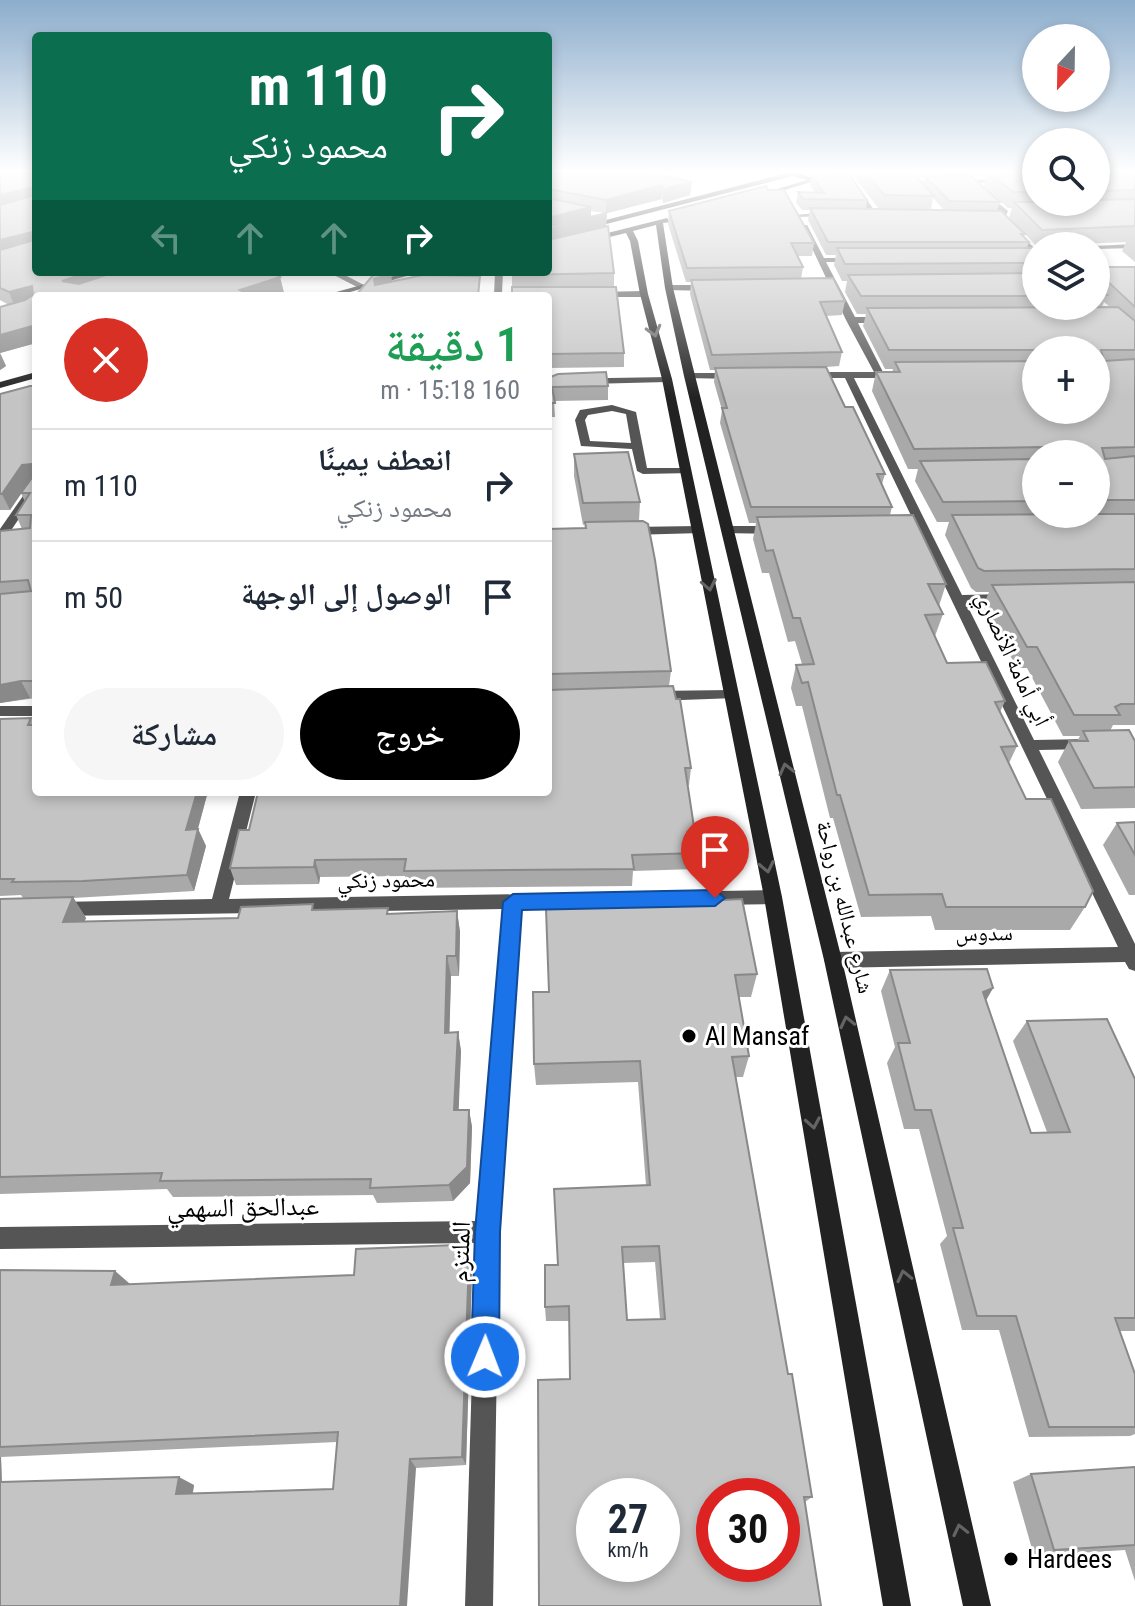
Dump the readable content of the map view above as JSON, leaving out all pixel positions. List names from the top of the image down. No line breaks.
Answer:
{"streets":{"street":["أبي أمامة الأنصاري","محمود زنكي","شارع عبدالله بن رواحة","سدوس","عبدالحق السهمي","الملتزم"]},"crossings":[["أبي أمامة الأنصاري","سدوس"],["محمود زنكي","الملتزم"],["شارع عبدالله بن رواحة","سدوس"],["عبدالحق السهمي","الملتزم"]],"places":["Al Mansaf","Hardees"],"north":"bottom","page":{"map_buttons":["+","−"],"turn":["110 m","محمود زنكي"],"heading":["1 دقيقة","160 m · 15:18"],"list":[{"name":"انعطف يمينًا","note":"محمود زنكي","value":"110 m"},{"name":"الوصول إلى الوجهة","value":"50 m"}],"buttons":["خروج","مشاركة"],"speed":"27 km/h","limit":"30"}}
